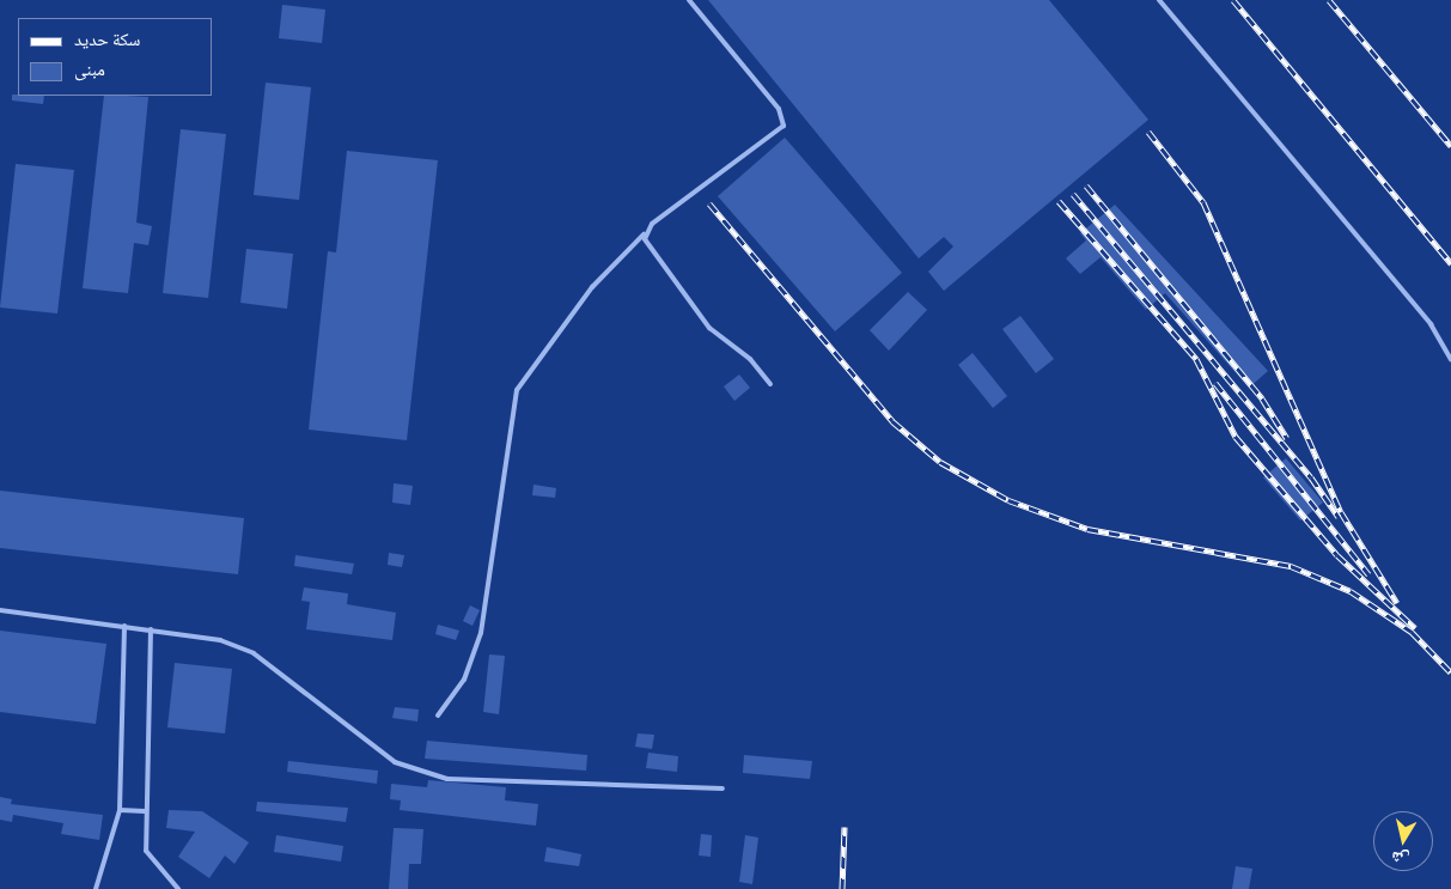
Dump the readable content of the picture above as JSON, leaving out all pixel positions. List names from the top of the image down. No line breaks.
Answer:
{"legend":["سكة حديد","مبنى"],"north":"bottom"}
